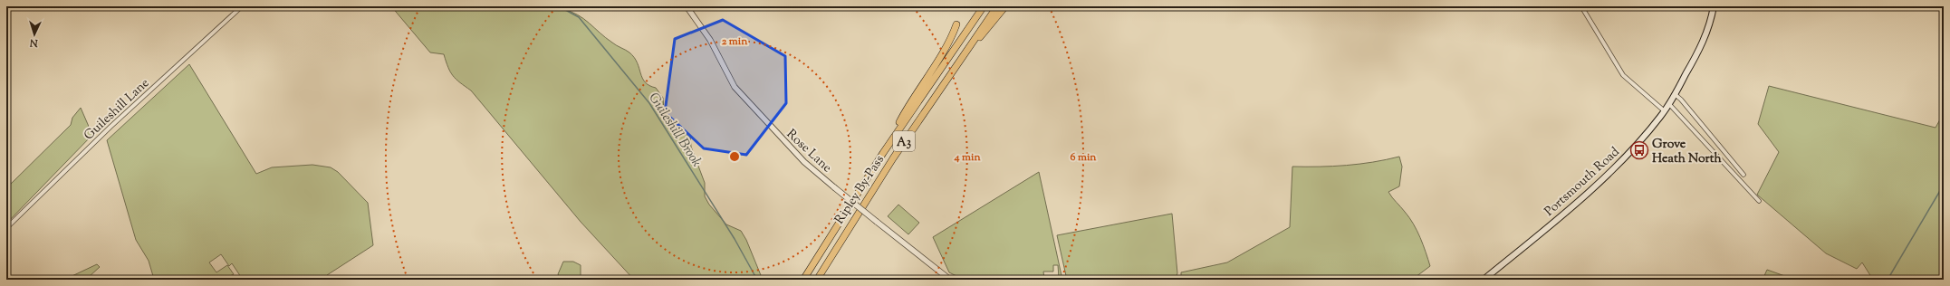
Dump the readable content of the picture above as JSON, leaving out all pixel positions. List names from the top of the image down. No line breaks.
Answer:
{"streets":{"highway":["A3","Ripley By-Pass"],"main road":["Portsmouth Road"],"street":["Guileshill Lane","Rose Lane"]},"water":["Guileshill Brook"],"places":{"bus stop":["Grove Heath North"]},"north":"bottom","rings":["2 min","4 min","6 min"]}
